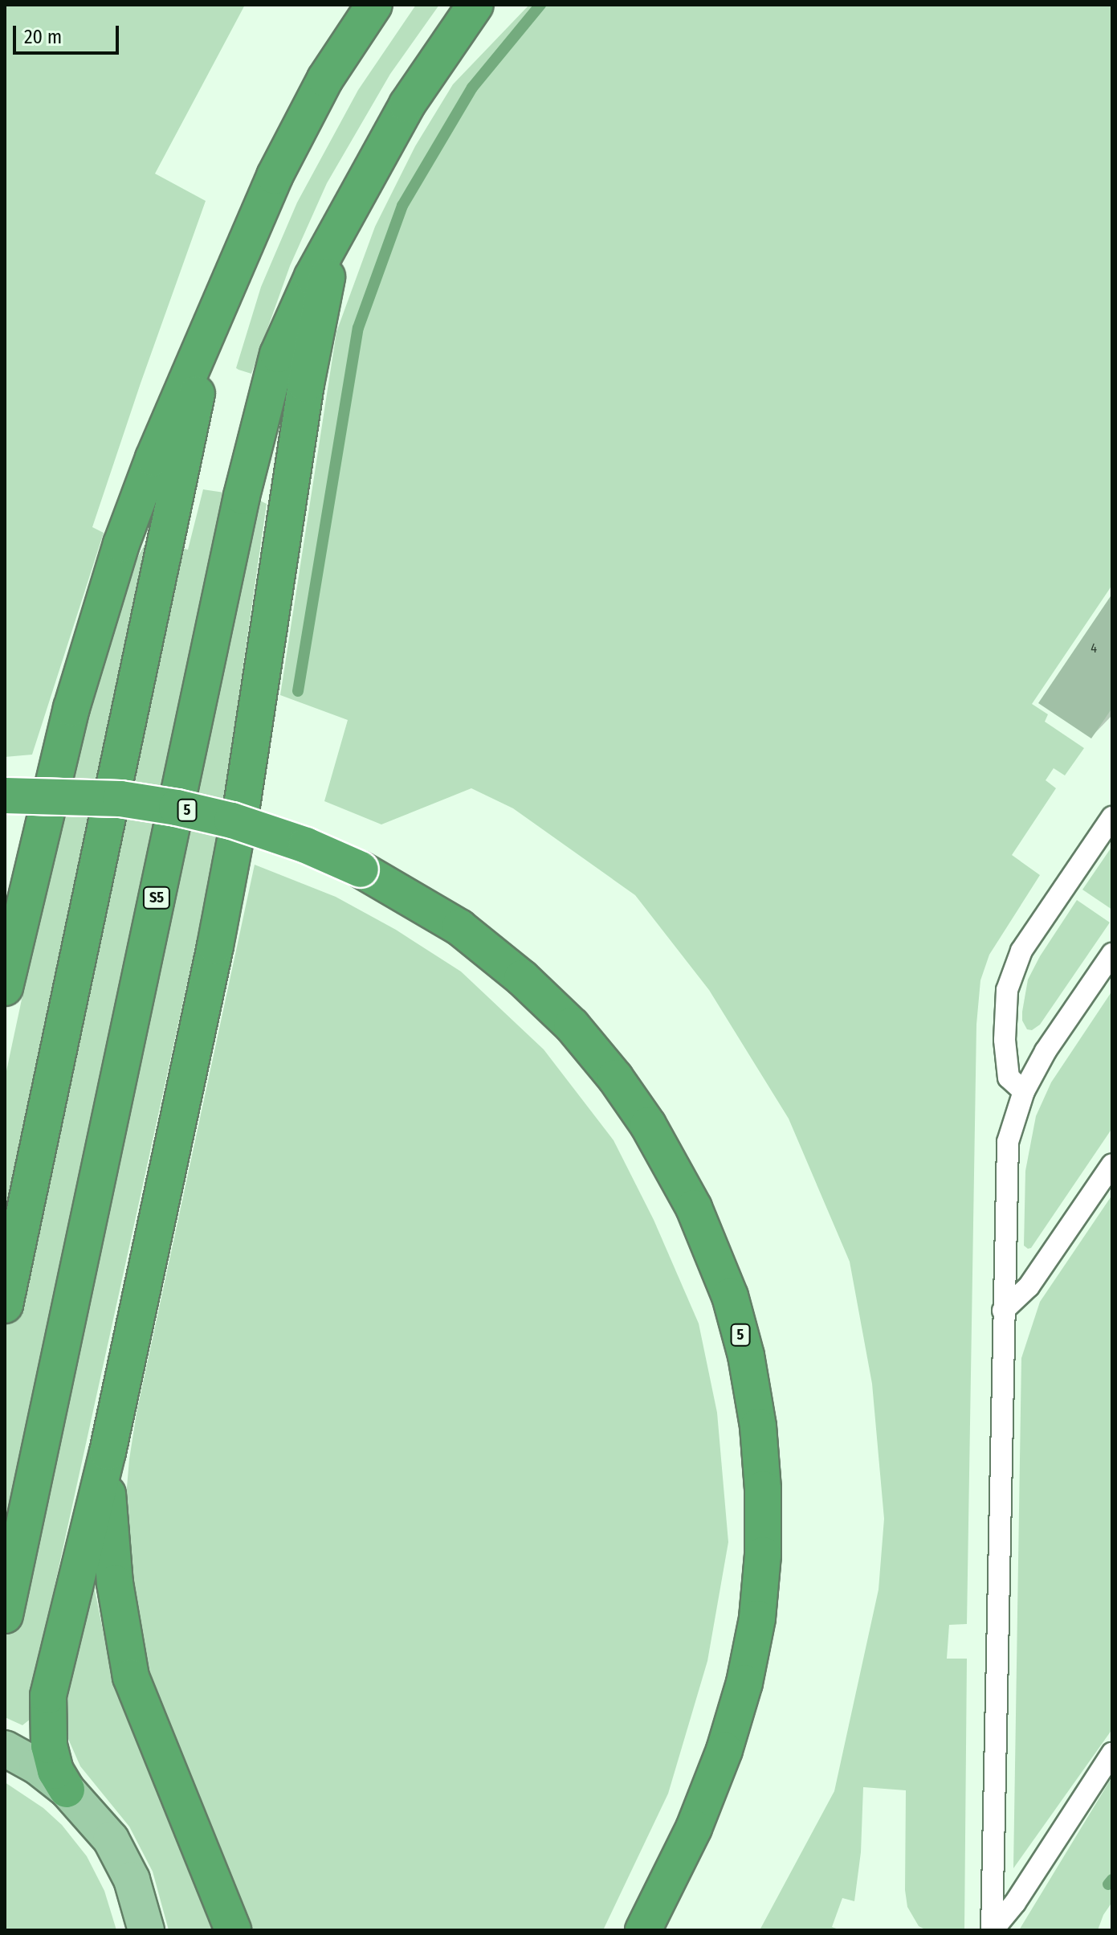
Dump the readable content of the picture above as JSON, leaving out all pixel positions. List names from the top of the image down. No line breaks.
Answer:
{"streets":{"highway":["5","S5"]},"house_numbers":["4"],"scale_bar":"20 m"}
